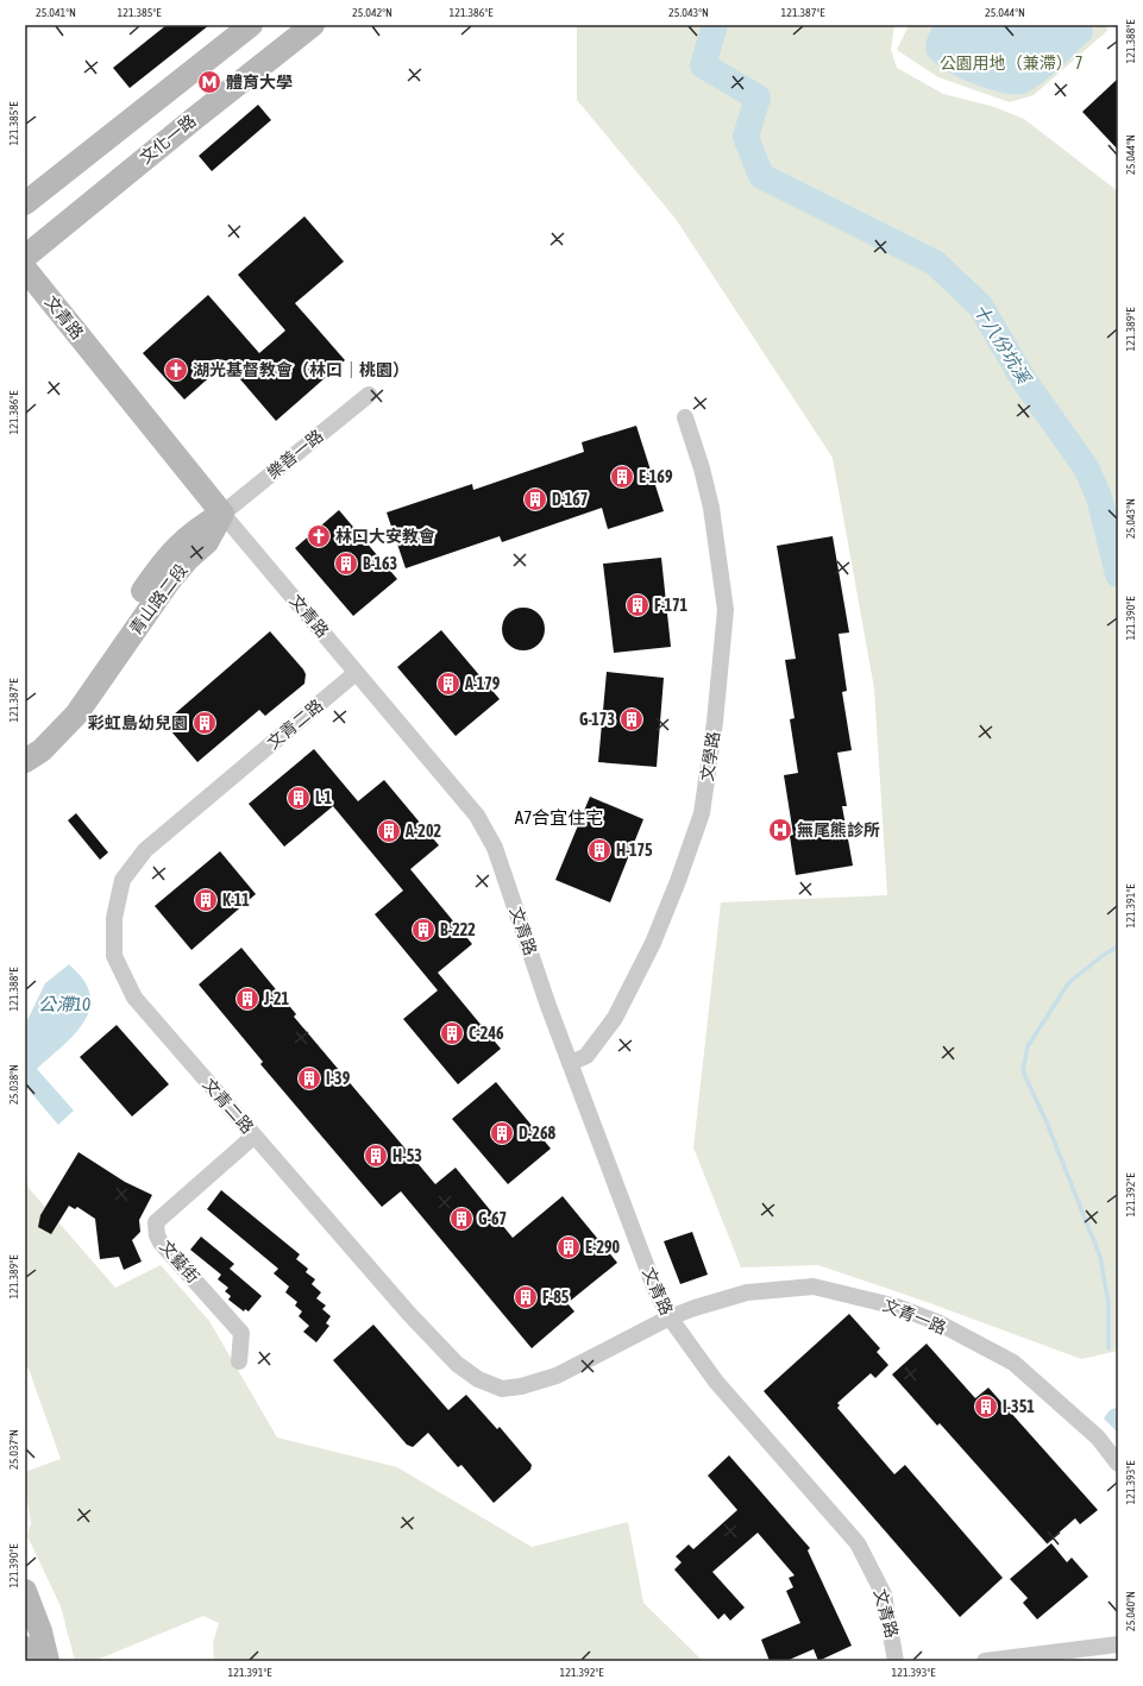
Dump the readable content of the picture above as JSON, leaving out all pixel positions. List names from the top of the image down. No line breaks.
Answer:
{"streets":{"street":["文化一路","文青路","樂善一路","青山路二段","文青二路","文學路","文藝街","文青一路"]},"crossings":[["文青路","樂善一路"],["文青路","青山路二段"],["文青路","文青二路"],["文青路","文學路"],["文青路","文青一路"],["樂善一路","青山路二段"],["文青二路","文藝街"],["文青二路","文青一路"]],"districts":["A7合宜住宅"],"water":["十八份坑溪","公滯10"],"parks":["公園用地（兼滯） 7"],"places":{"metro station":["體育大學"],"church":["湖光基督教會（林口｜桃園）","林口大安教會"],"building":["E-169","D-167","B-163","F-171","A-179","G-173","彩虹島幼兒園","L-1","A-202","H-175","K-11","B-222","J-21","C-246","I-39","D-268","H-53","G-67","E-290","F-85","I-351"],"hospital":["無尾熊診所"]},"coordinates":["25.041°N","121.385°E","25.042°N","121.386°E","25.043°N","121.387°E","25.044°N","121.388°E","121.389°E","121.390°E","121.391°E","25.038°N","121.392°E","25.037°N","121.393°E","25.040°N"]}
